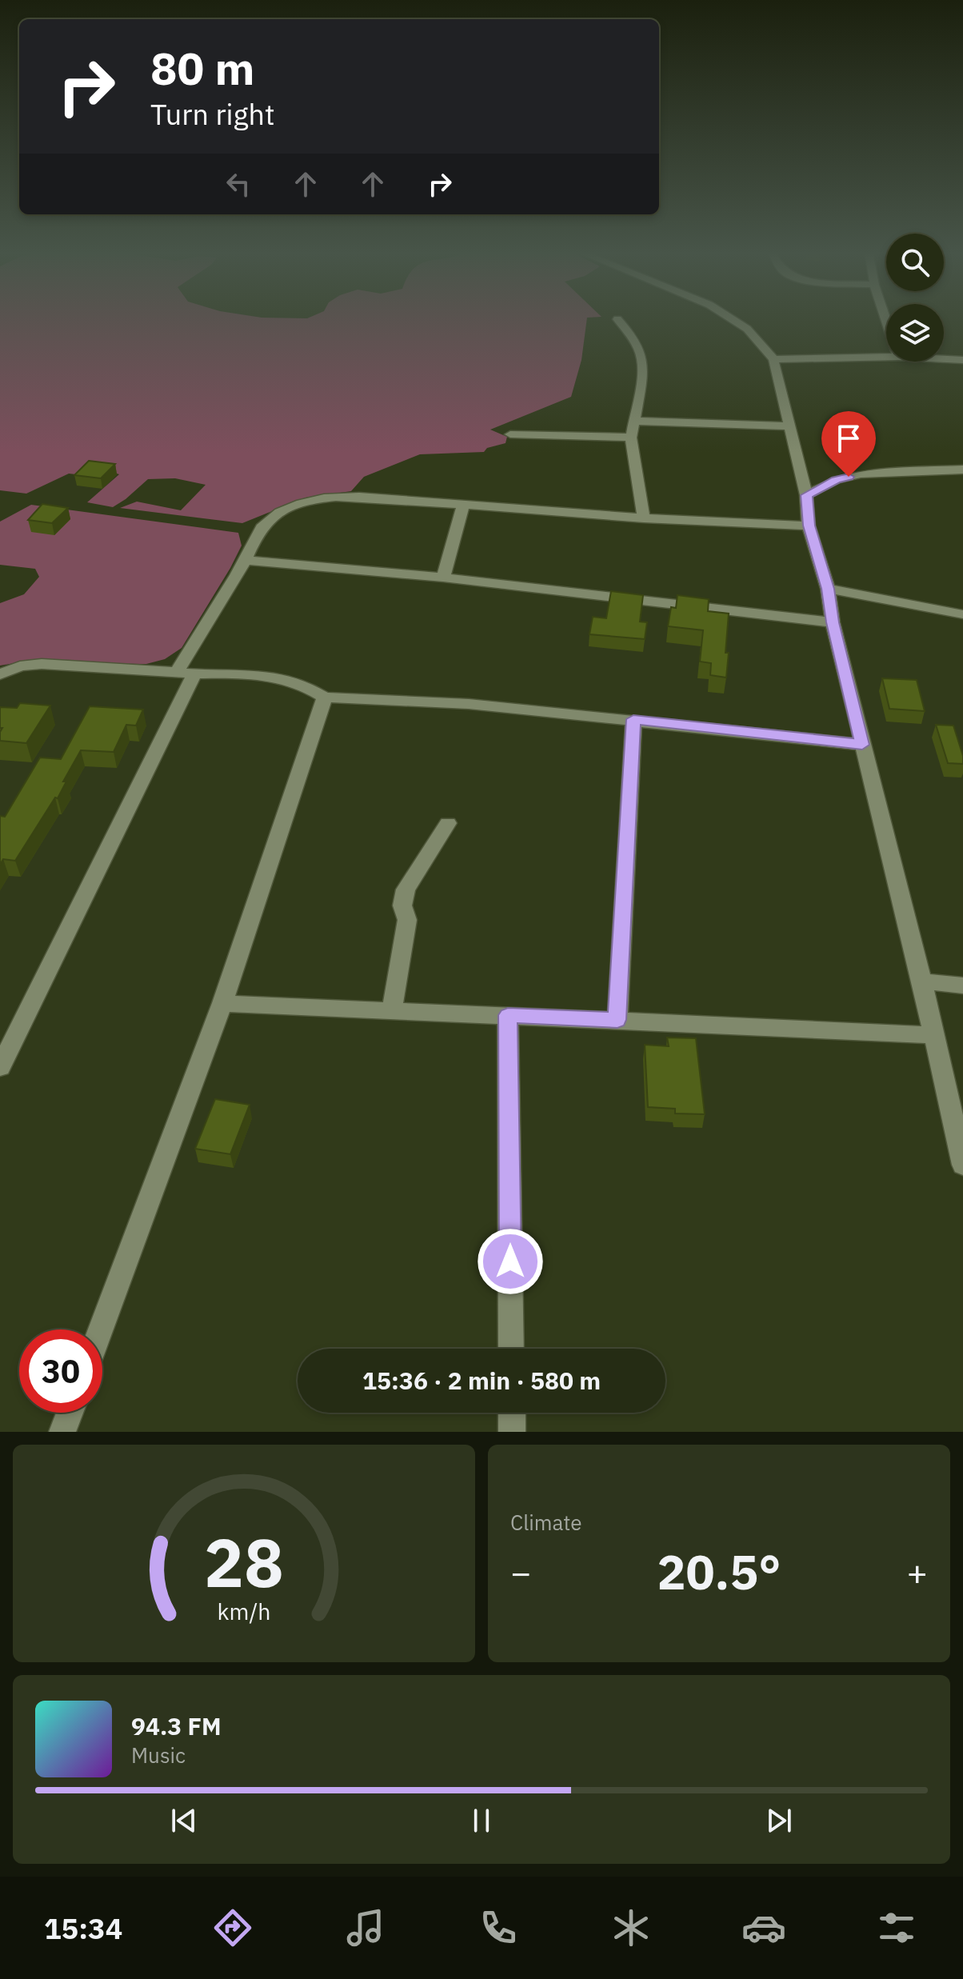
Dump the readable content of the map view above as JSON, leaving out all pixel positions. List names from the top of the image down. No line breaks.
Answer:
{"page":{"turn":["80 m","Turn right"],"limit":"30","trip":"15:36 · 2 min · 580 m","tile":"Climate","heat":["−","20.5°","+"],"song":["94.3 FM","Music"],"tabs":"15:34","gauge":["28","km/h"]}}
